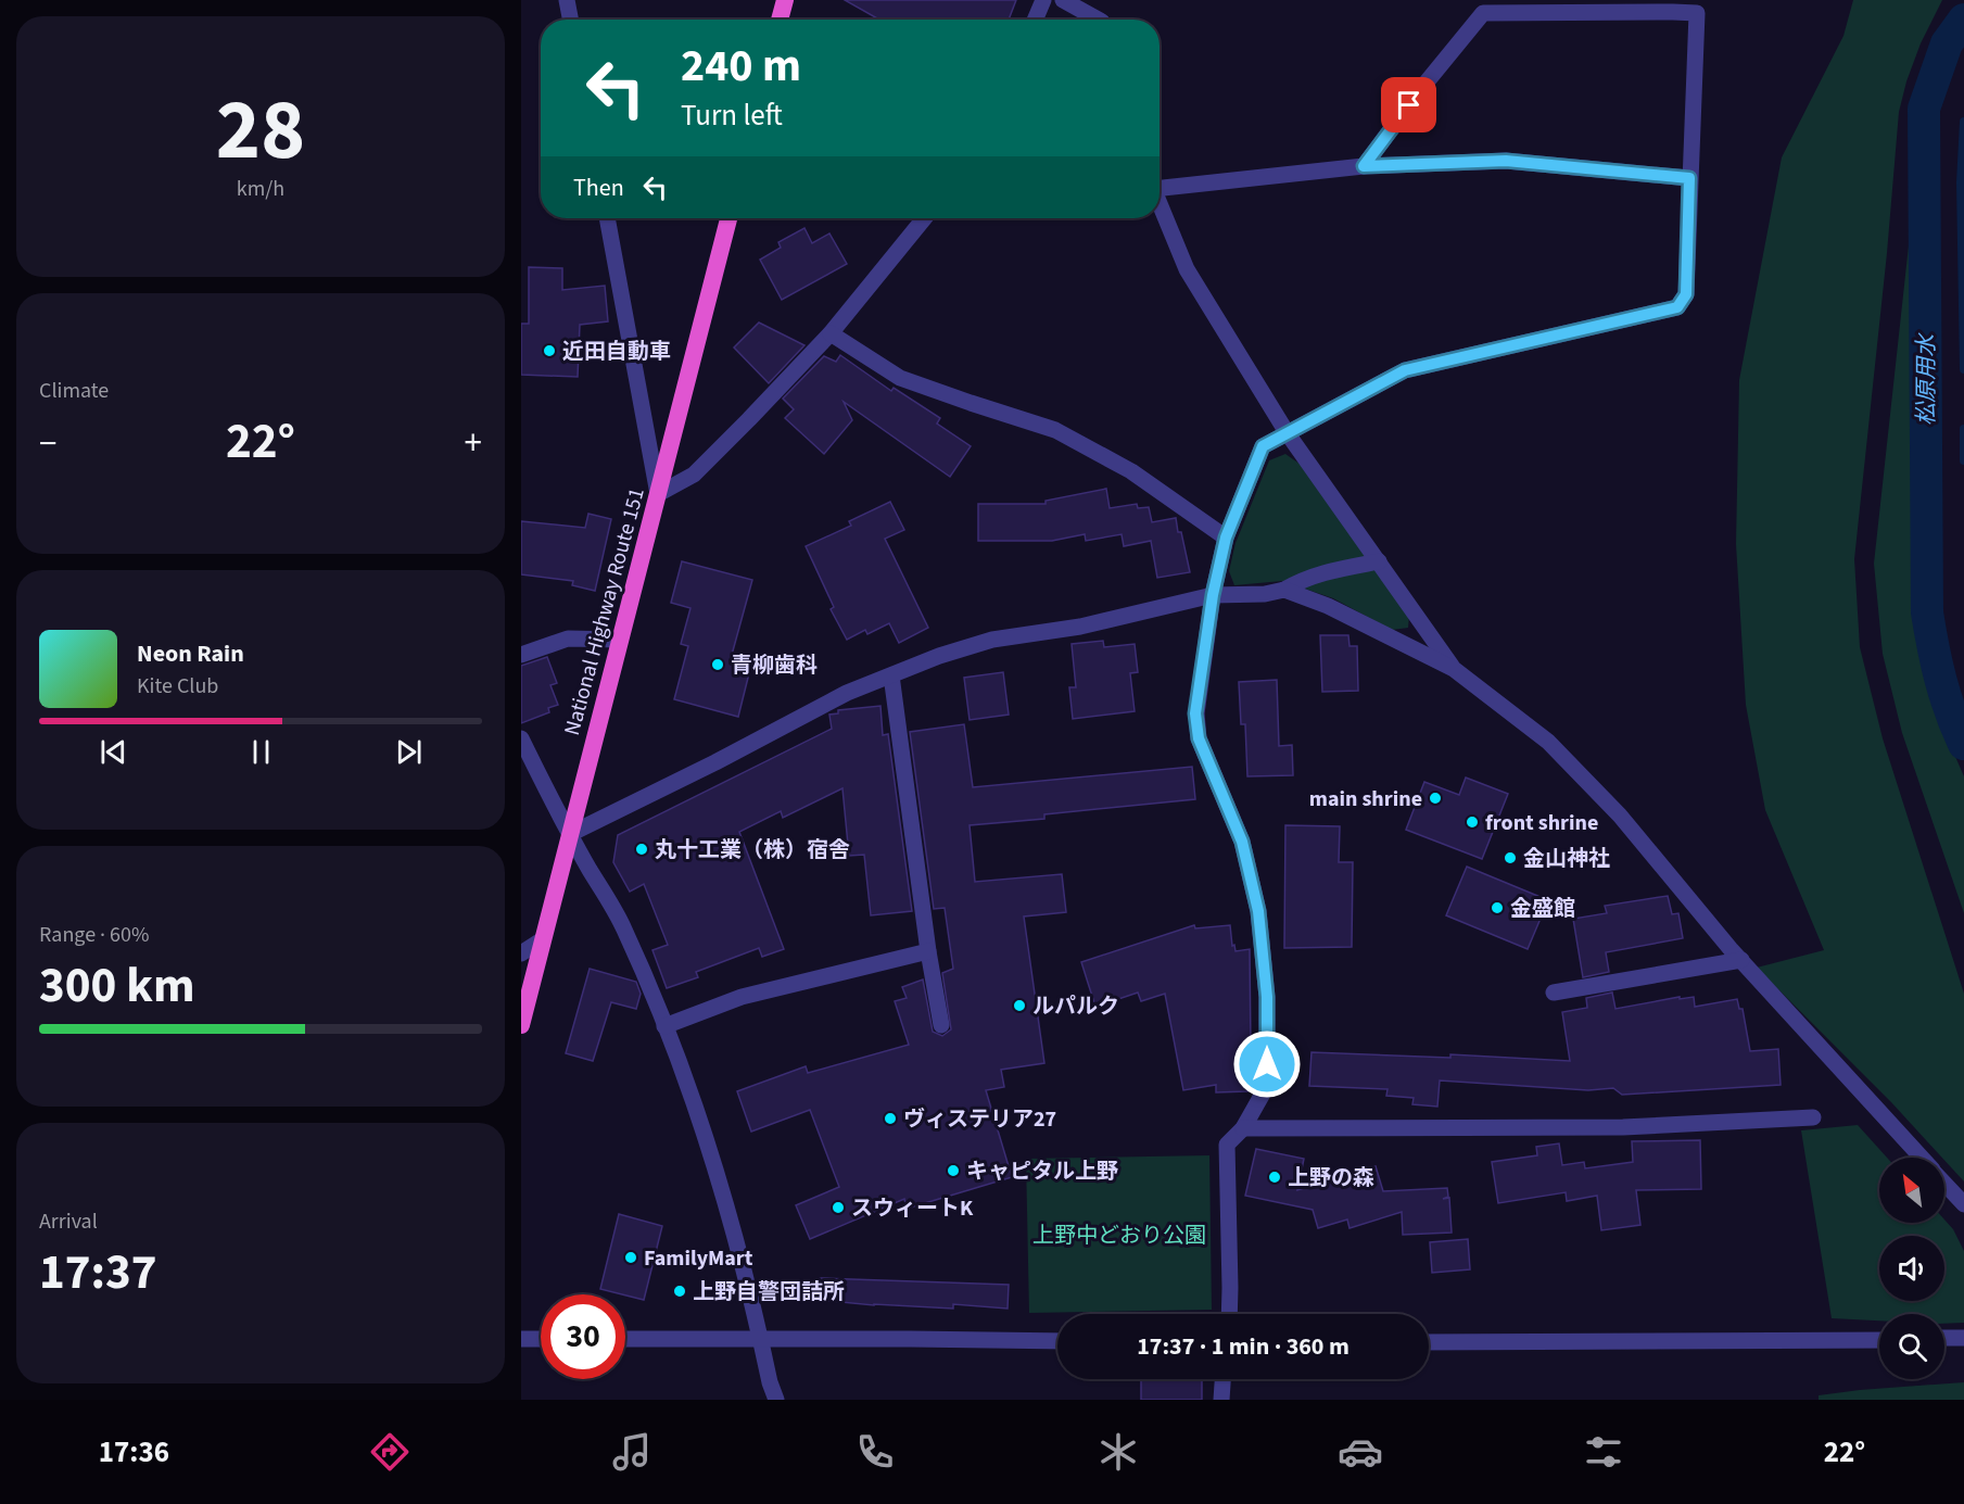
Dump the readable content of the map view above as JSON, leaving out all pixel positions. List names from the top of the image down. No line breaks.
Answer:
{"streets":{"highway":["National Highway Route 151"]},"water":["松原用水"],"parks":["上野中どおり公園"],"places":["近田自動車","青柳歯科","main shrine","front shrine","丸十工業（株）宿舎","金山神社","金盛館","ルパルク","ヴィステリア27","キャピタル上野","上野の森","スウィートK","FamilyMart","上野自警団詰所"],"north":"top left","page":{"tile":[["28","km/h"],"Climate",["Range · 60%","300 km"],["Arrival","17:37"]],"turn":["240 m","Turn left"],"then":"Then","heat":["−","22°","+"],"song":["Neon Rain","Kite Club"],"limit":"30","trip":"17:37 · 1 min · 360 m","tabs":["17:36","22°"]}}
